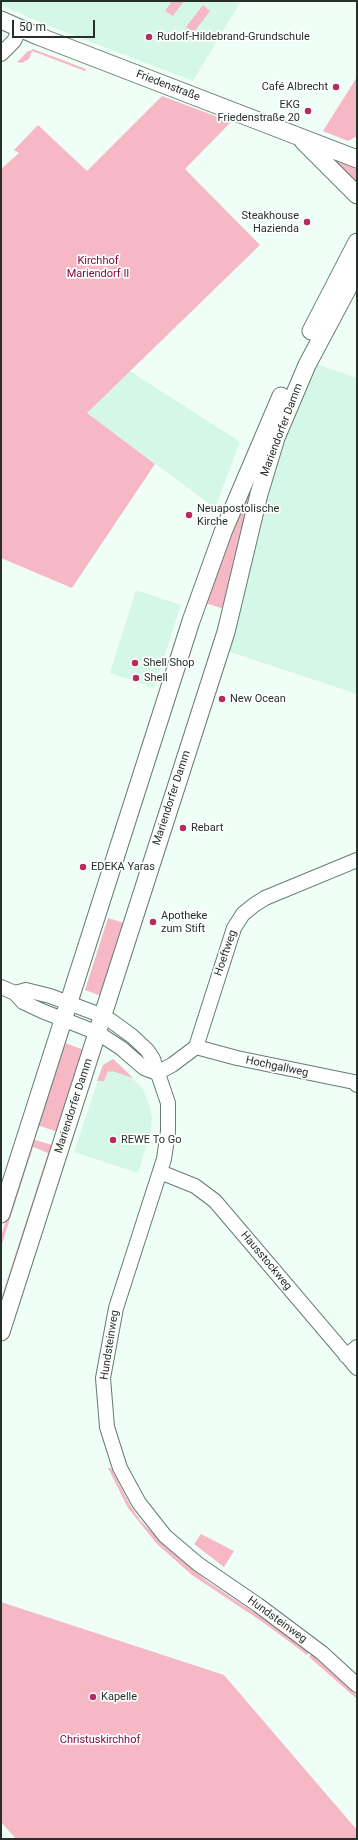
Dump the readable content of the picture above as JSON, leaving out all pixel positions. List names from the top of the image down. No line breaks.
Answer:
{"streets":{"main road":["Friedenstraße","Mariendorfer Damm"],"street":["Hoeftweg","Hochgallweg","Hausstockweg","Hundsteinweg"]},"crossings":[["Mariendorfer Damm","Hundsteinweg"],["Hoeftweg","Hochgallweg"],["Hausstockweg","Hundsteinweg"]],"parks":["Kirchhof Mariendorf II","Christuskirchhof"],"places":["Rudolf-Hildebrand-Grundschule","Café Albrecht","EKG Friedenstraße 20","Steakhouse Hazienda","Neuapostolische Kirche","Shell Shop","Shell","New Ocean","Rebart","EDEKA Yaras","Apotheke zum Stift","REWE To Go","Kapelle"],"scale_bar":"50 m"}
